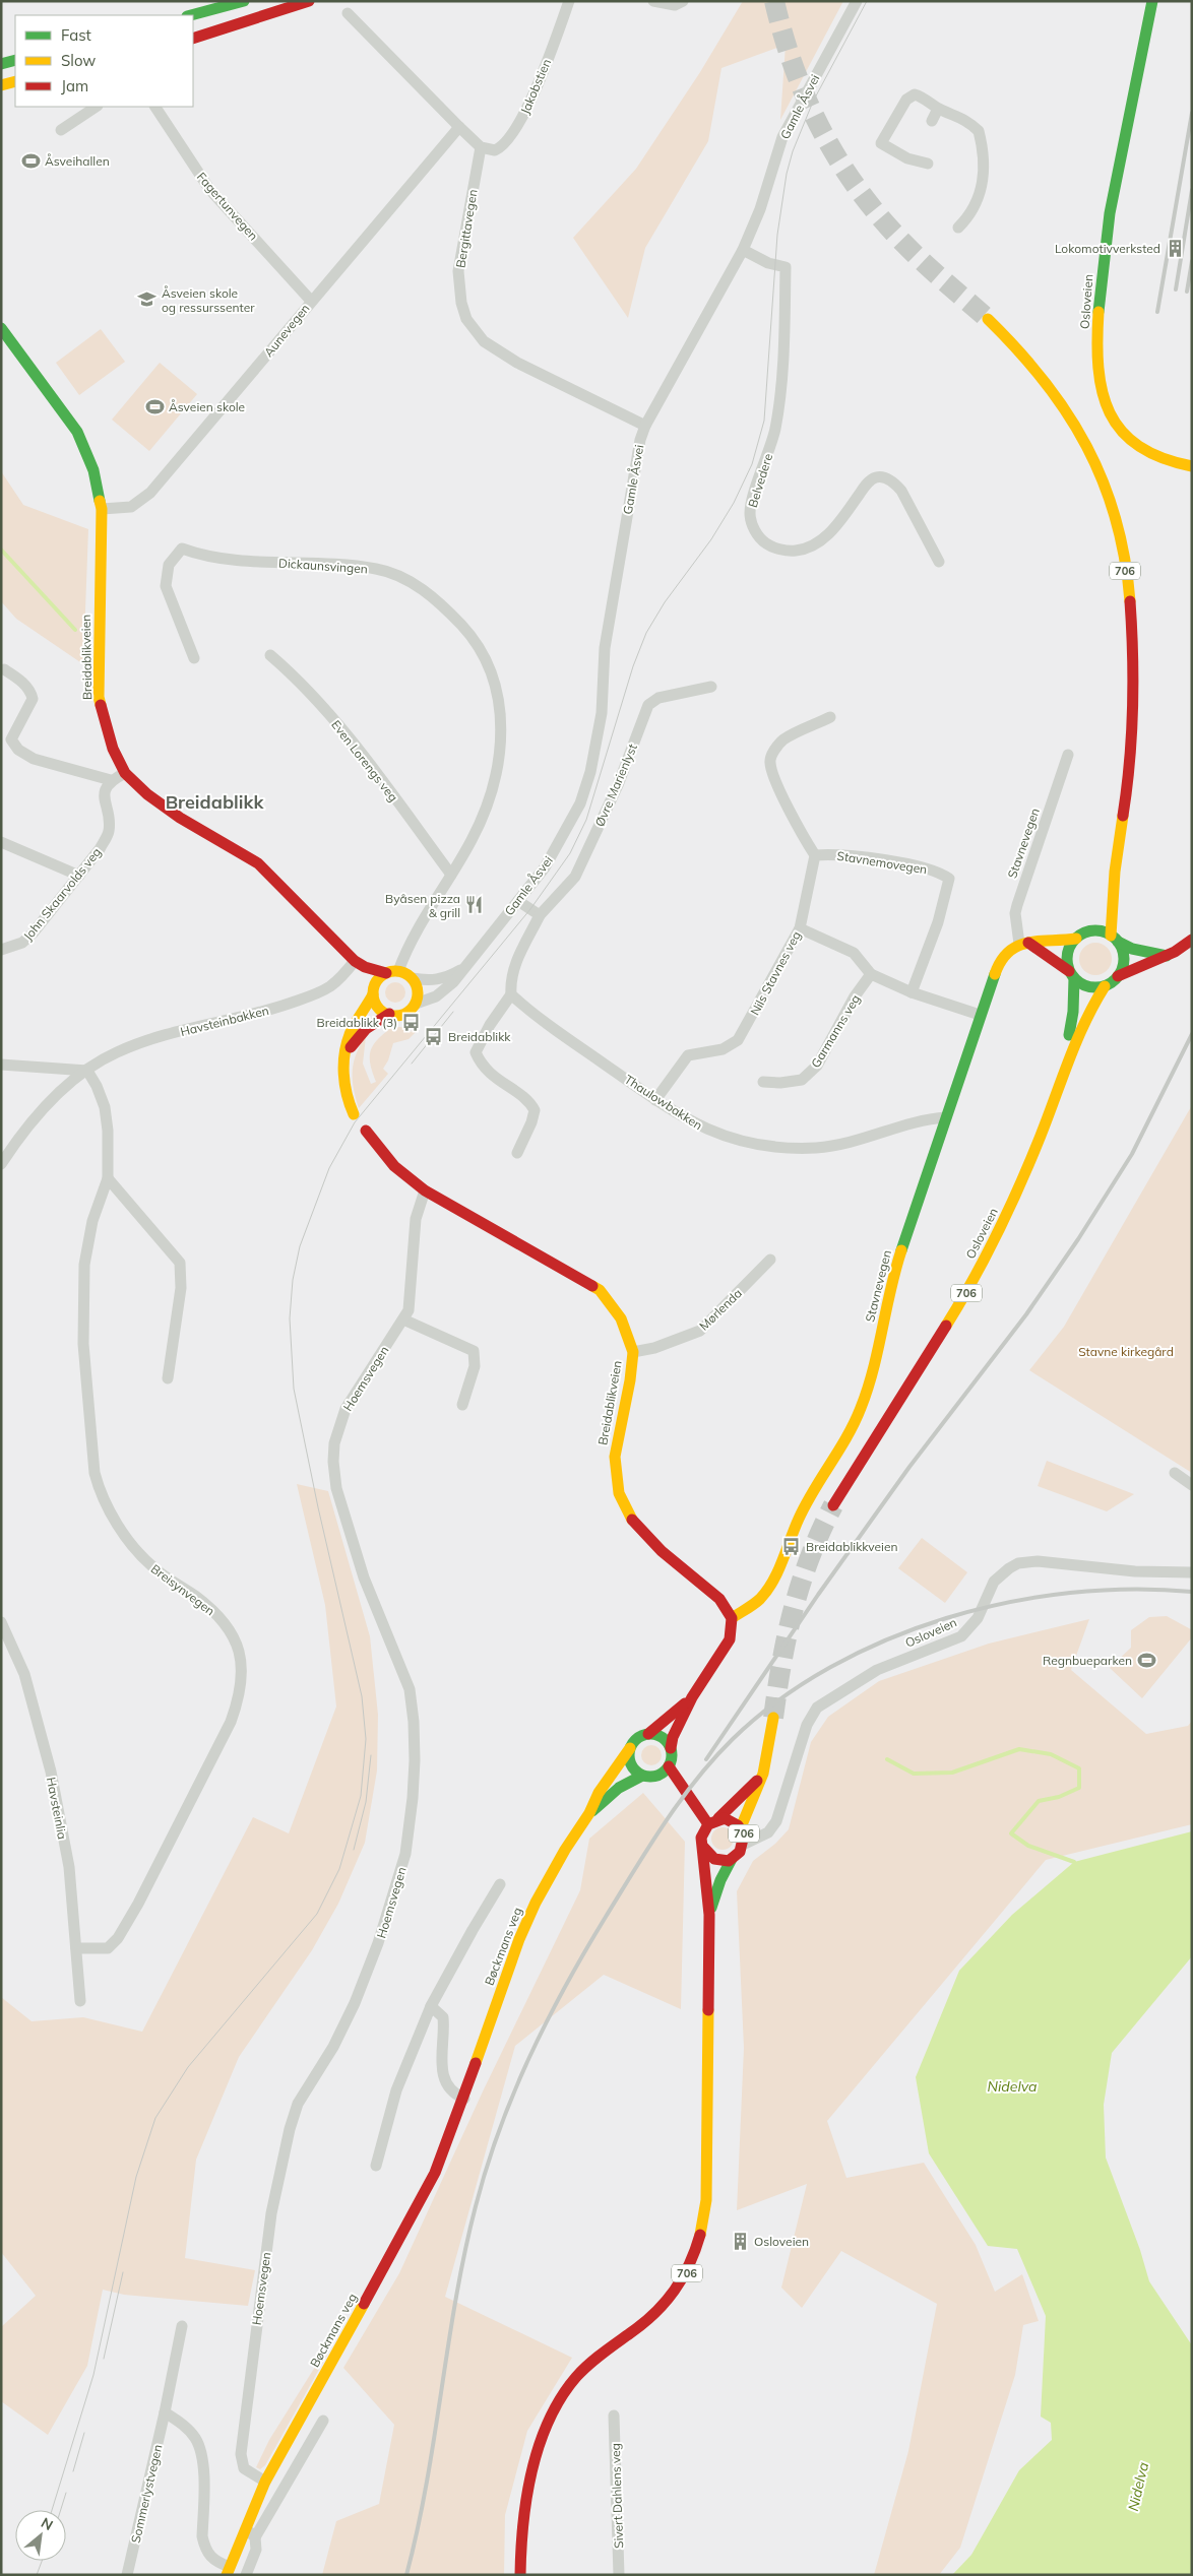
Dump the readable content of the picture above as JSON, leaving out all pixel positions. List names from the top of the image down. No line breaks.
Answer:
{"streets":{"main road":["Osloveien","706","Breidablikveien","Stavnevegen","Bøckmans veg"],"street":["Jakobstien","Gamle Åsvei","Fagertunvegen","Bergittavegen","Aunevegen","Belvedere","Dickaunsvingen","Even Lorengs veg","Øvre Marienlyst","Stavnemovegen","John Skaarvolds veg","Nils Stavnes veg","Havsteinbakken","Garmanns veg","Thaulowbakken","Mørlenda","Hoemsvegen","Breisynvegen","Havsteinlia","Sommerlystvegen","Sivert Dahlens veg"]},"crossings":[["Jakobstien","Bergittavegen"],["Gamle Åsvei","Bergittavegen"],["Gamle Åsvei","Belvedere"],["Gamle Åsvei","Dickaunsvingen"],["Gamle Åsvei","Breidablikveien"],["Fagertunvegen","Aunevegen"],["Osloveien","706"],["Aunevegen","Breidablikveien"],["Dickaunsvingen","Breidablikveien"],["Dickaunsvingen","Even Lorengs veg"],["Breidablikveien","Stavnevegen"],["Breidablikveien","Havsteinbakken"],["Breidablikveien","Mørlenda"],["Breidablikveien","Hoemsvegen"],["Stavnevegen","Thaulowbakken"],["Stavnemovegen","Nils Stavnes veg"],["Nils Stavnes veg","Thaulowbakken"],["Havsteinbakken","Breisynvegen"],["Hoemsvegen","Bøckmans veg"],["Breisynvegen","Havsteinlia"]],"districts":["Breidablikk"],"water":["Nidelva"],"parks":["Stavne kirkegård"],"places":{"sports":["Åsveihallen","Åsveien skole","Regnbueparken"],"building":["Lokomotivverksted","Osloveien"],"school or university":["Åsveien skole og ressurssenter"],"restaurant":["Byåsen pizza & grill"],"bus stop":["Breidablikk (3)","Breidablikk","Breidablikkveien"]},"legend":["Fast","Slow","Jam"],"north":"top right"}
